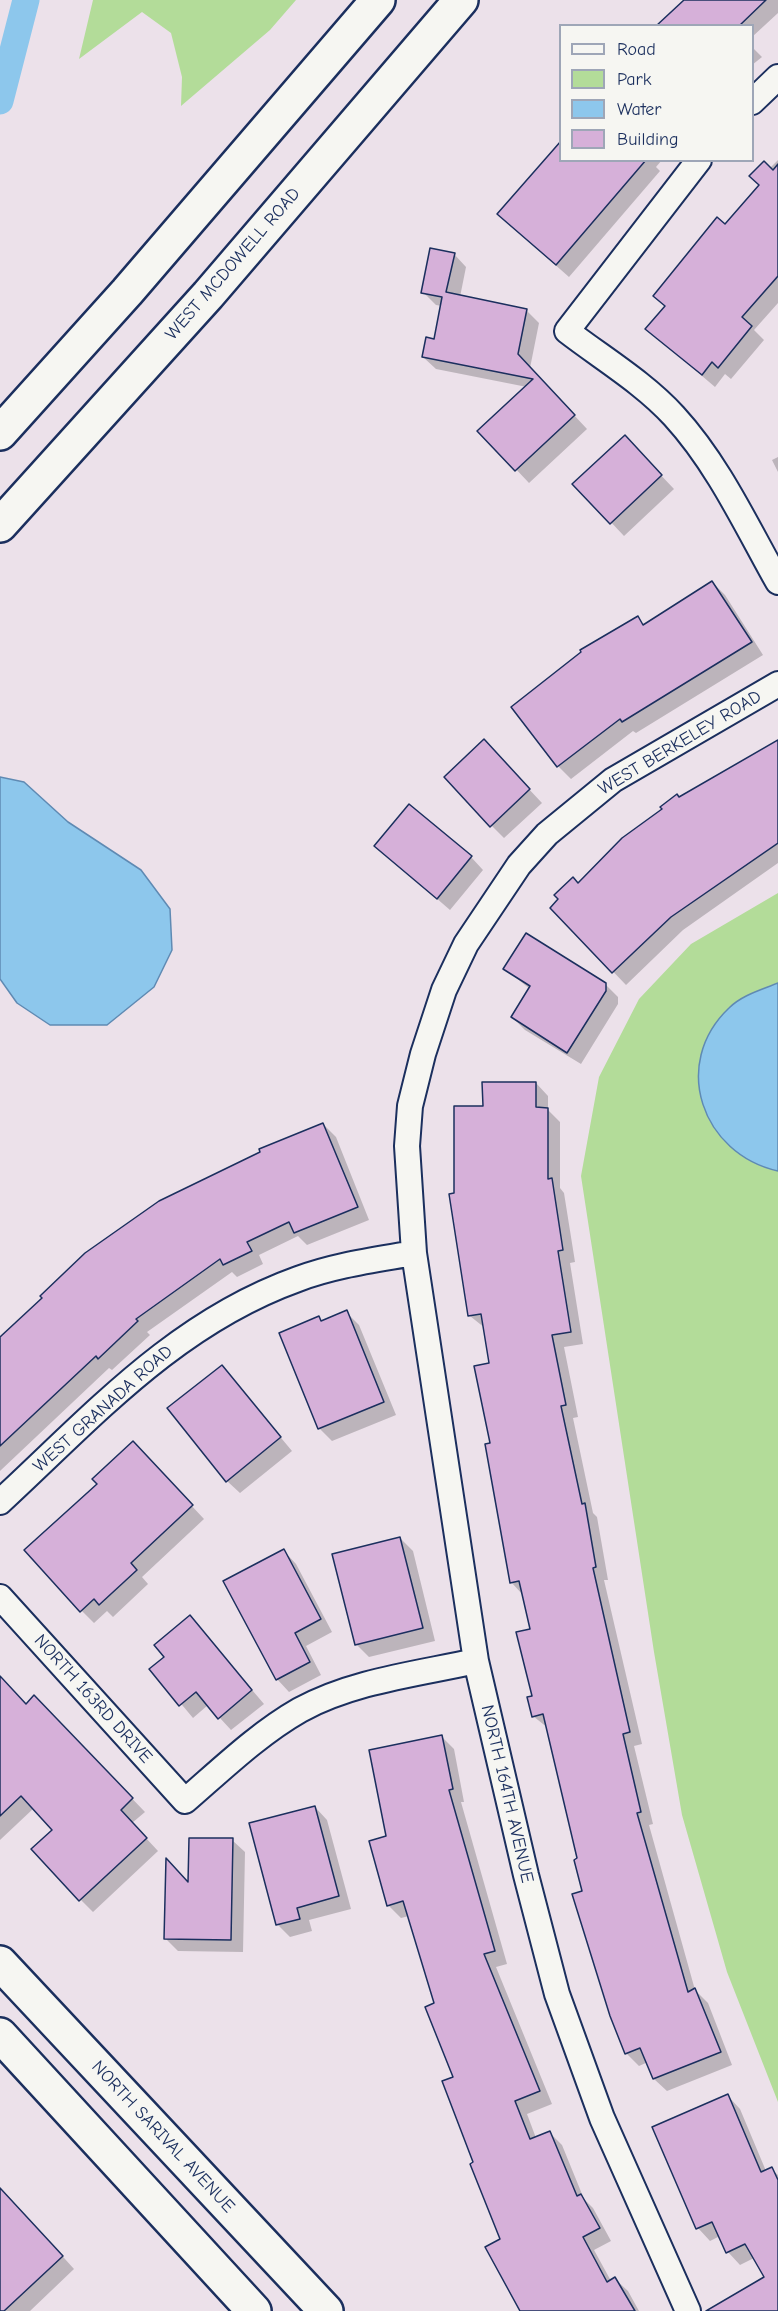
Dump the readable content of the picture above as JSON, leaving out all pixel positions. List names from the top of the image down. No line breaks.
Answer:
{"streets":{"main road":["WEST MCDOWELL ROAD","NORTH SARIVAL AVENUE"],"street":["WEST BERKELEY ROAD","WEST GRANADA ROAD","NORTH 163RD DRIVE","NORTH 164TH AVENUE"]},"crossings":[["WEST BERKELEY ROAD","WEST GRANADA ROAD"],["WEST BERKELEY ROAD","NORTH 164TH AVENUE"],["WEST GRANADA ROAD","NORTH 164TH AVENUE"],["NORTH 163RD DRIVE","NORTH 164TH AVENUE"]],"legend":["Road","Park","Water","Building"]}
